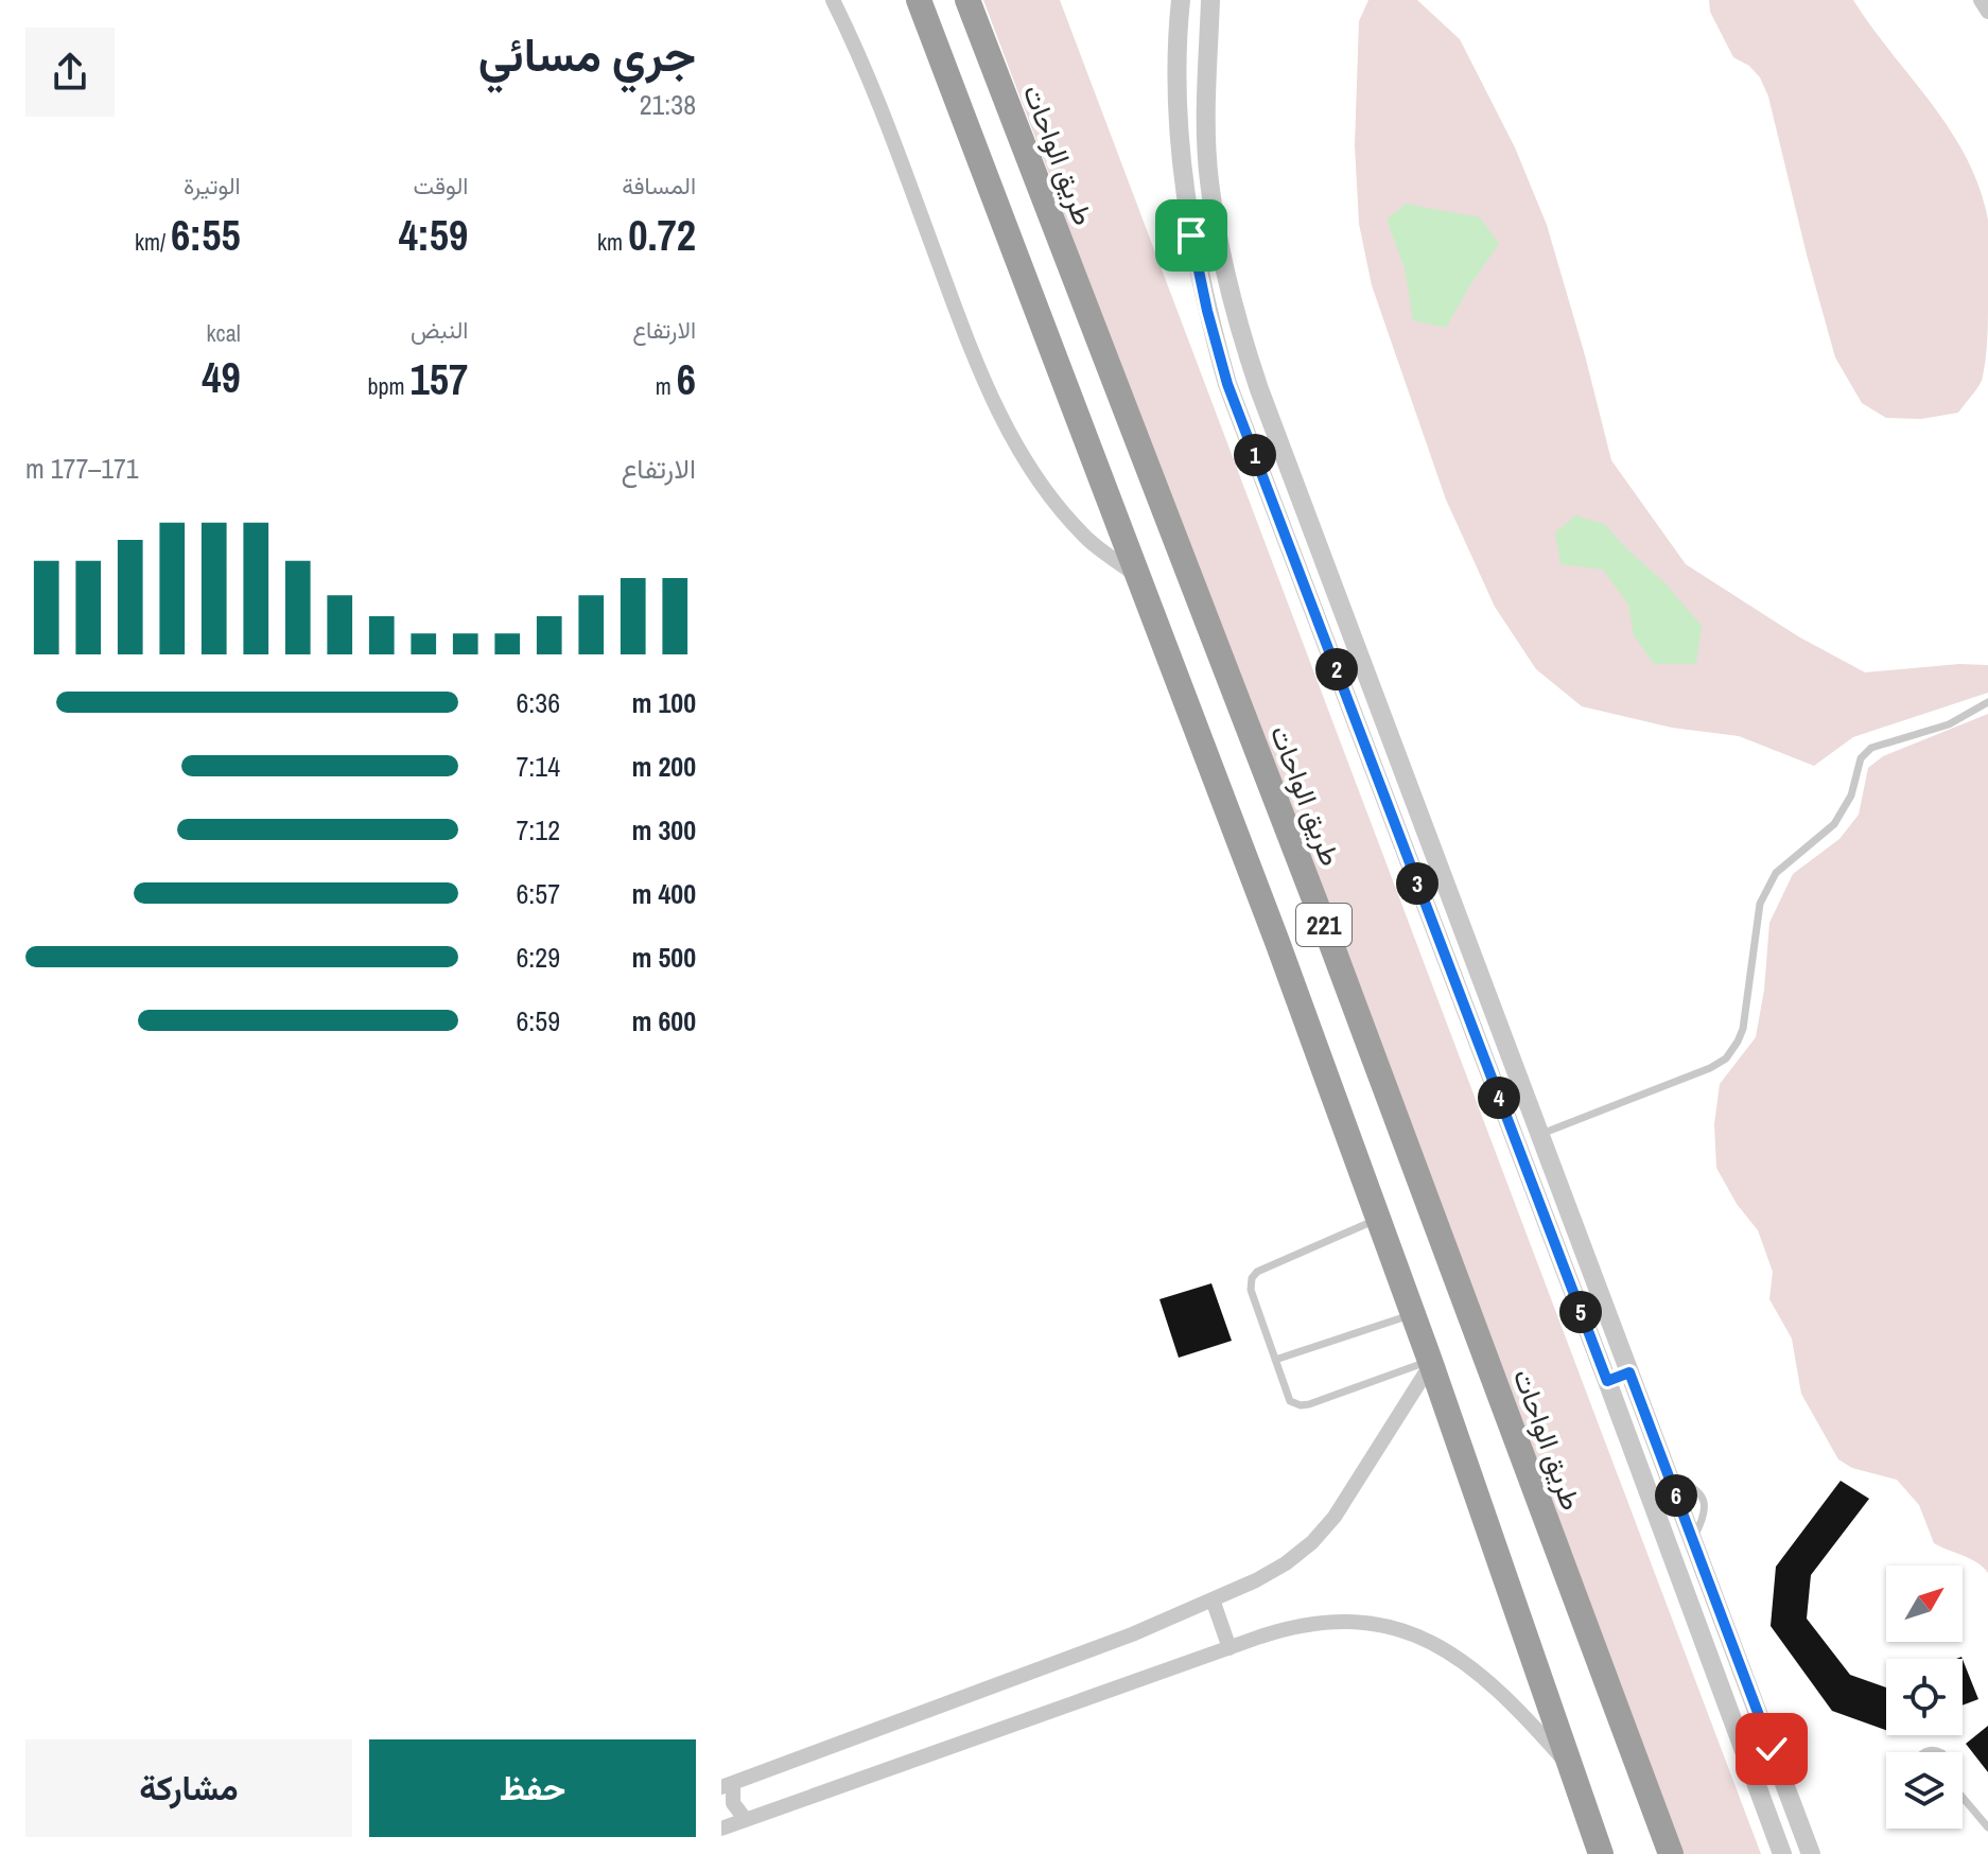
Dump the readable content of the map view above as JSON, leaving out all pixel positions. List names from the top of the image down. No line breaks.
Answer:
{"streets":{"highway":["طريق الواحات","221"]},"north":"top right","page":{"heading":["جري مسائي","21:38"],"stats":[["المسافة","0.72 km"],["الوقت","4:59"],["الوتيرة","6:55 /km"],["الارتفاع","6 m"],["النبض","157 bpm"],["kcal","49"]],"chart":["الارتفاع","171–177 m"],"pins":["1","2","3","4","5","6"],"list":[{"name":"100 m","note":"6:36"},{"name":"200 m","note":"7:14"},{"name":"300 m","note":"7:12"},{"name":"400 m","note":"6:57"},{"name":"500 m","note":"6:29"},{"name":"600 m","note":"6:59"}],"buttons":["حفظ","مشاركة"]}}
